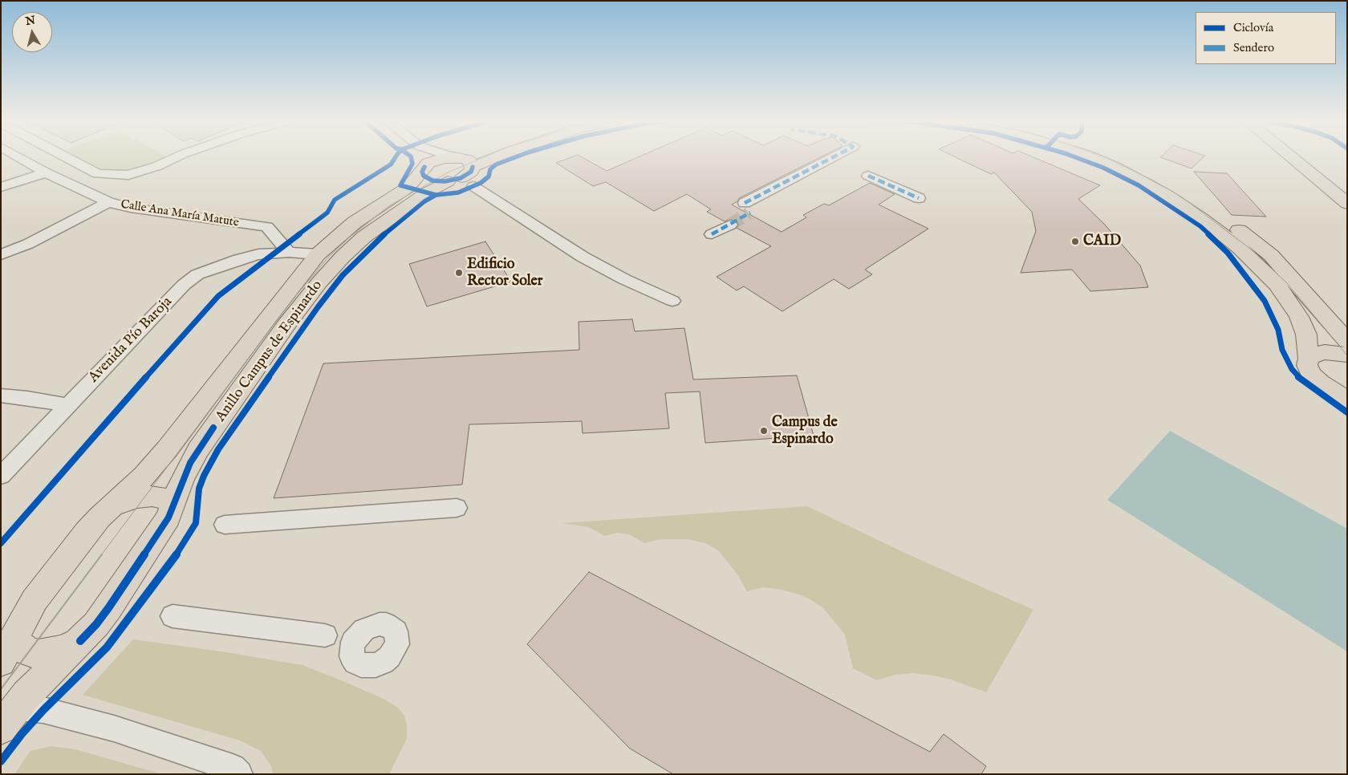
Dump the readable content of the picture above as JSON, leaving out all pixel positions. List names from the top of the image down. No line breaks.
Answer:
{"streets":{"main road":["Anillo Campus de Espinardo"],"street":["Calle Ana María Matute","Avenida Pío Baroja"]},"crossings":[["Calle Ana María Matute","Avenida Pío Baroja"],["Avenida Pío Baroja","Anillo Campus de Espinardo"]],"places":["CAID","Edificio Rector Soler","Campus de Espinardo"],"legend":["Ciclovía","Sendero"],"north":"top"}
